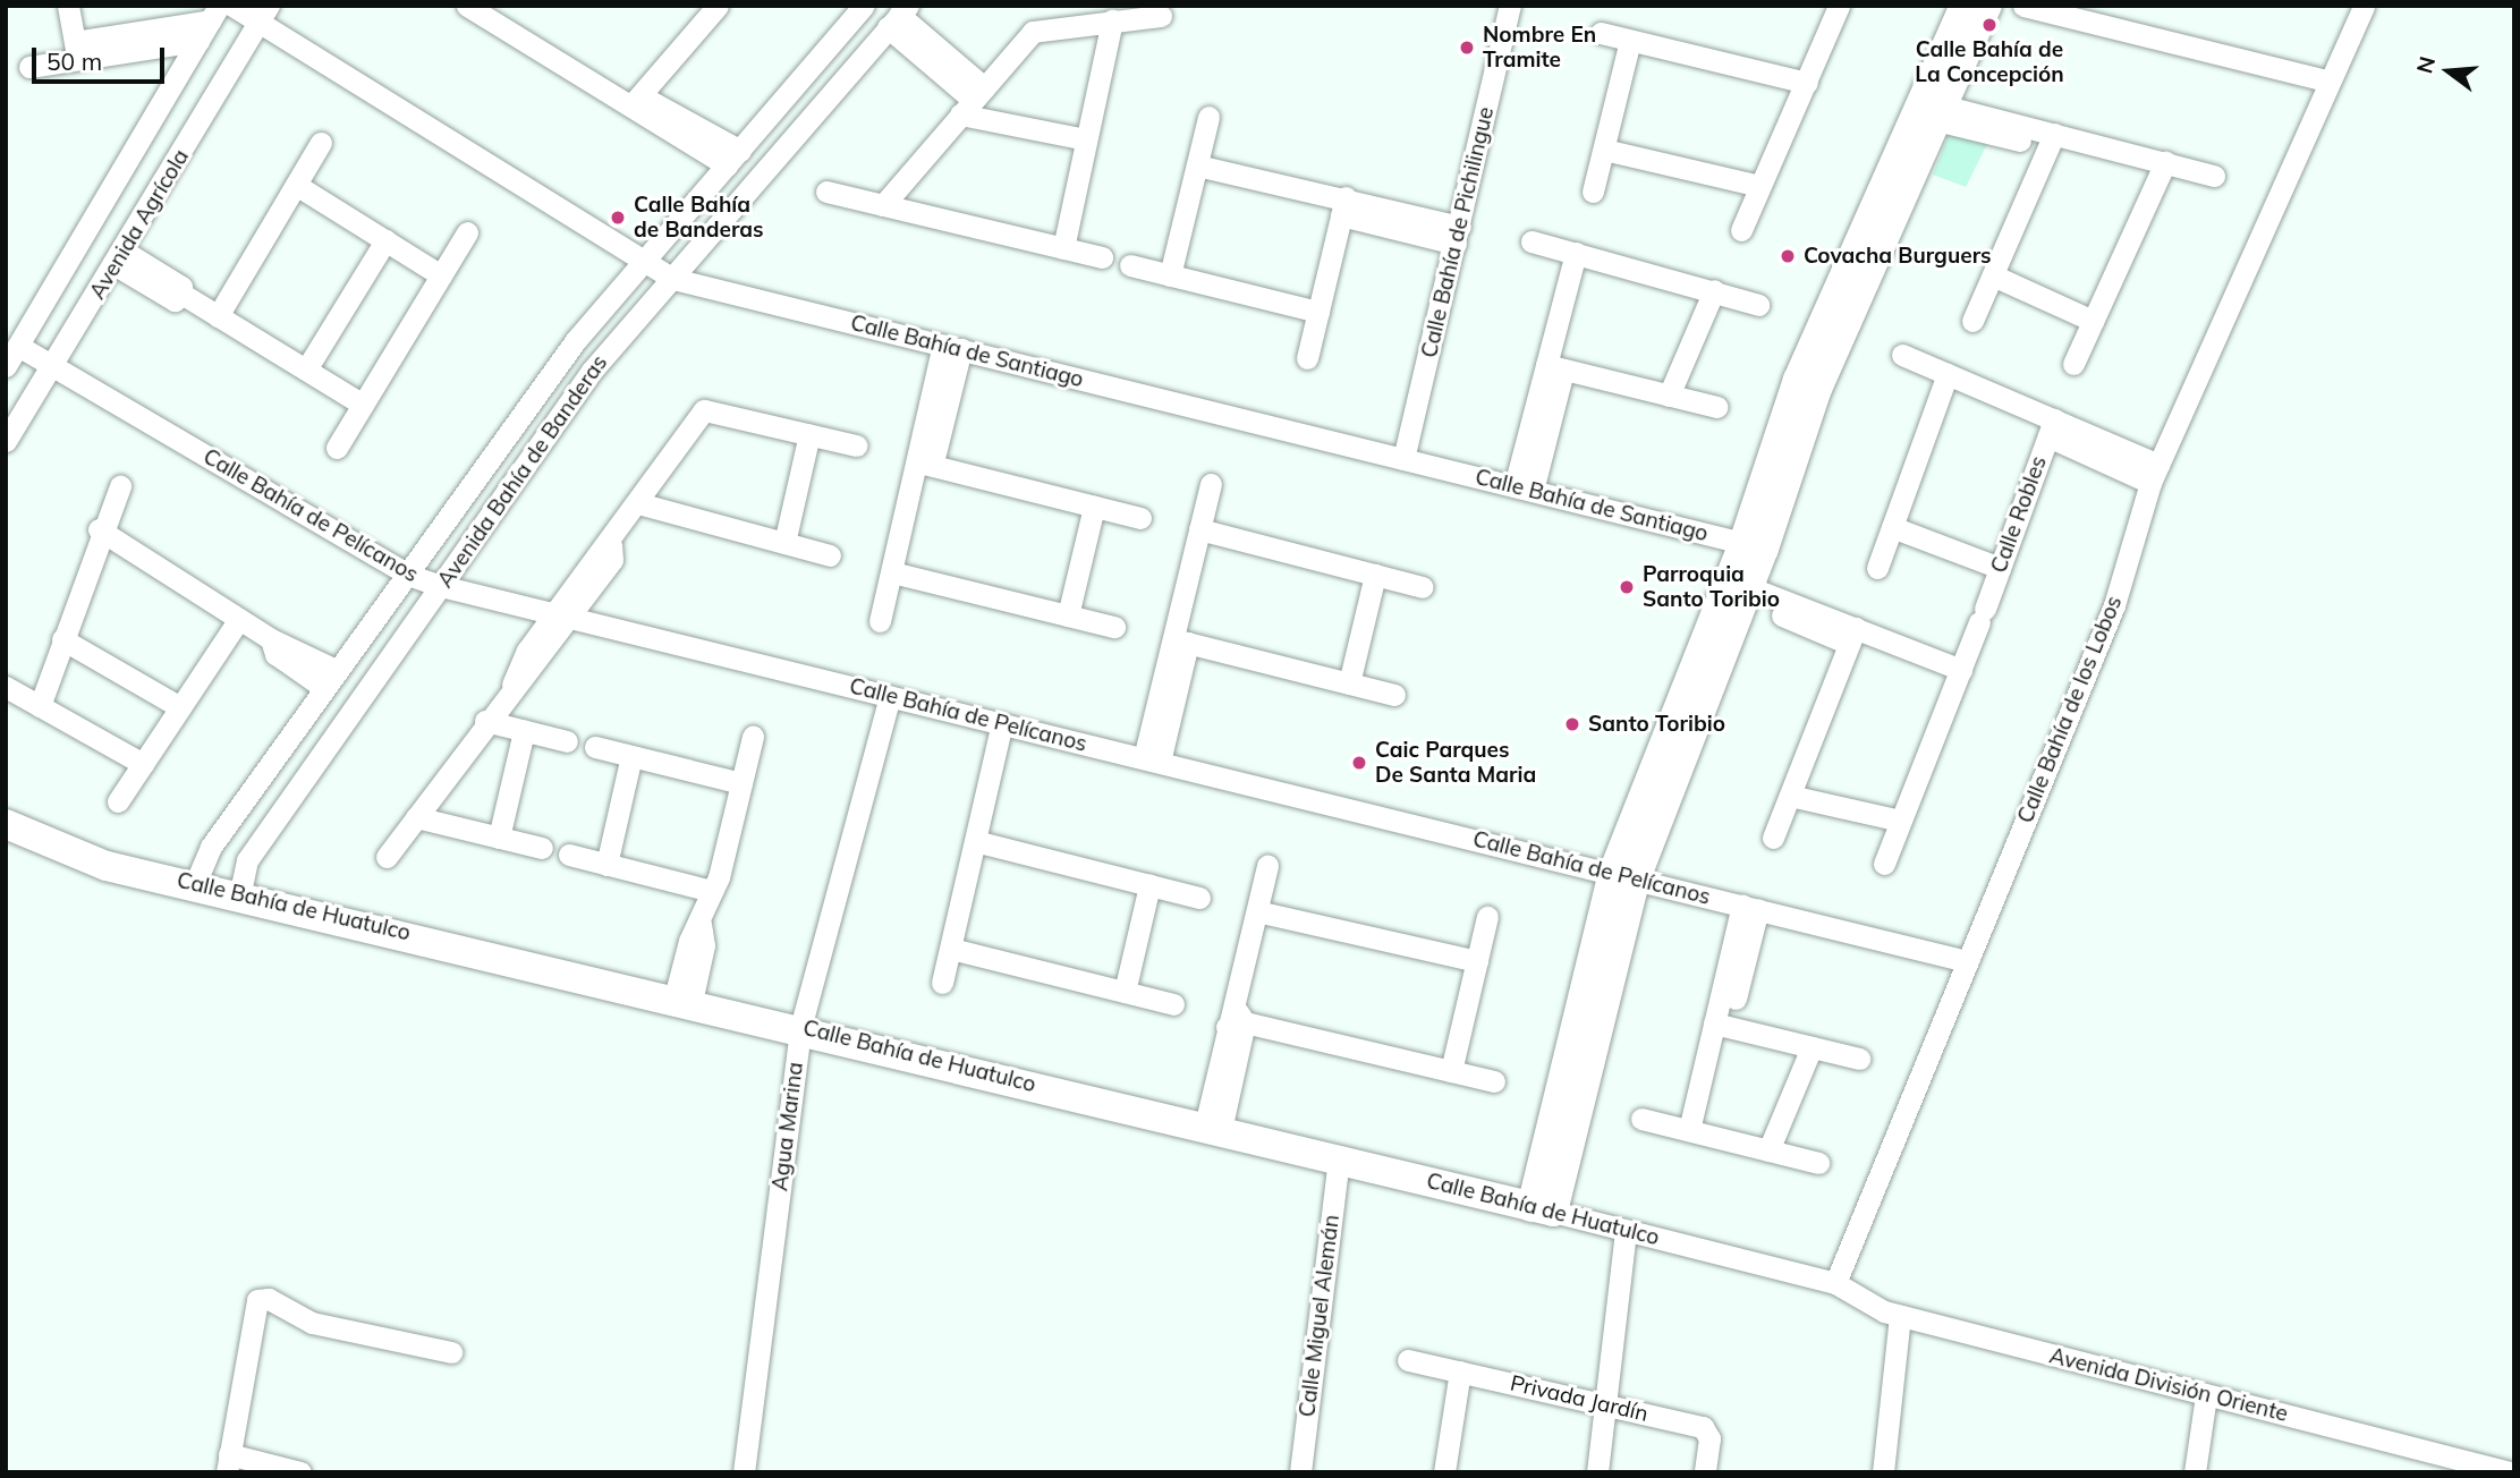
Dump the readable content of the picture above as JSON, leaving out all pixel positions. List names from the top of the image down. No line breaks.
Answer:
{"streets":{"street":["Avenida Agrícola","Calle Bahía de Pichilingue","Calle Bahía de Santiago","Avenida Bahía de Banderas","Calle Robles","Calle Bahía de Pelícanos","Calle Bahía de los Lobos","Calle Bahía de Huatulco","Agua Marina","Calle Miguel Alemán","Avenida División Oriente","Privada Jardín"]},"crossings":[["Avenida Agrícola","Calle Bahía de Santiago"],["Avenida Agrícola","Calle Bahía de Pelícanos"],["Calle Bahía de Pichilingue","Calle Bahía de Santiago"],["Calle Bahía de Santiago","Avenida Bahía de Banderas"],["Avenida Bahía de Banderas","Calle Bahía de Pelícanos"],["Avenida Bahía de Banderas","Calle Bahía de Huatulco"],["Calle Bahía de Pelícanos","Calle Bahía de los Lobos"],["Calle Bahía de Pelícanos","Agua Marina"],["Calle Bahía de los Lobos","Calle Bahía de Huatulco"],["Calle Bahía de los Lobos","Avenida División Oriente"],["Calle Bahía de Huatulco","Agua Marina"],["Calle Bahía de Huatulco","Calle Miguel Alemán"],["Calle Bahía de Huatulco","Avenida División Oriente"]],"places":["Calle Bahía de La Concepción","Nombre En Tramite","Calle Bahía de Banderas","Covacha Burguers","Parroquia Santo Toribio","Santo Toribio","Caic Parques De Santa Maria"],"scale_bar":"50 m","north":"left"}
